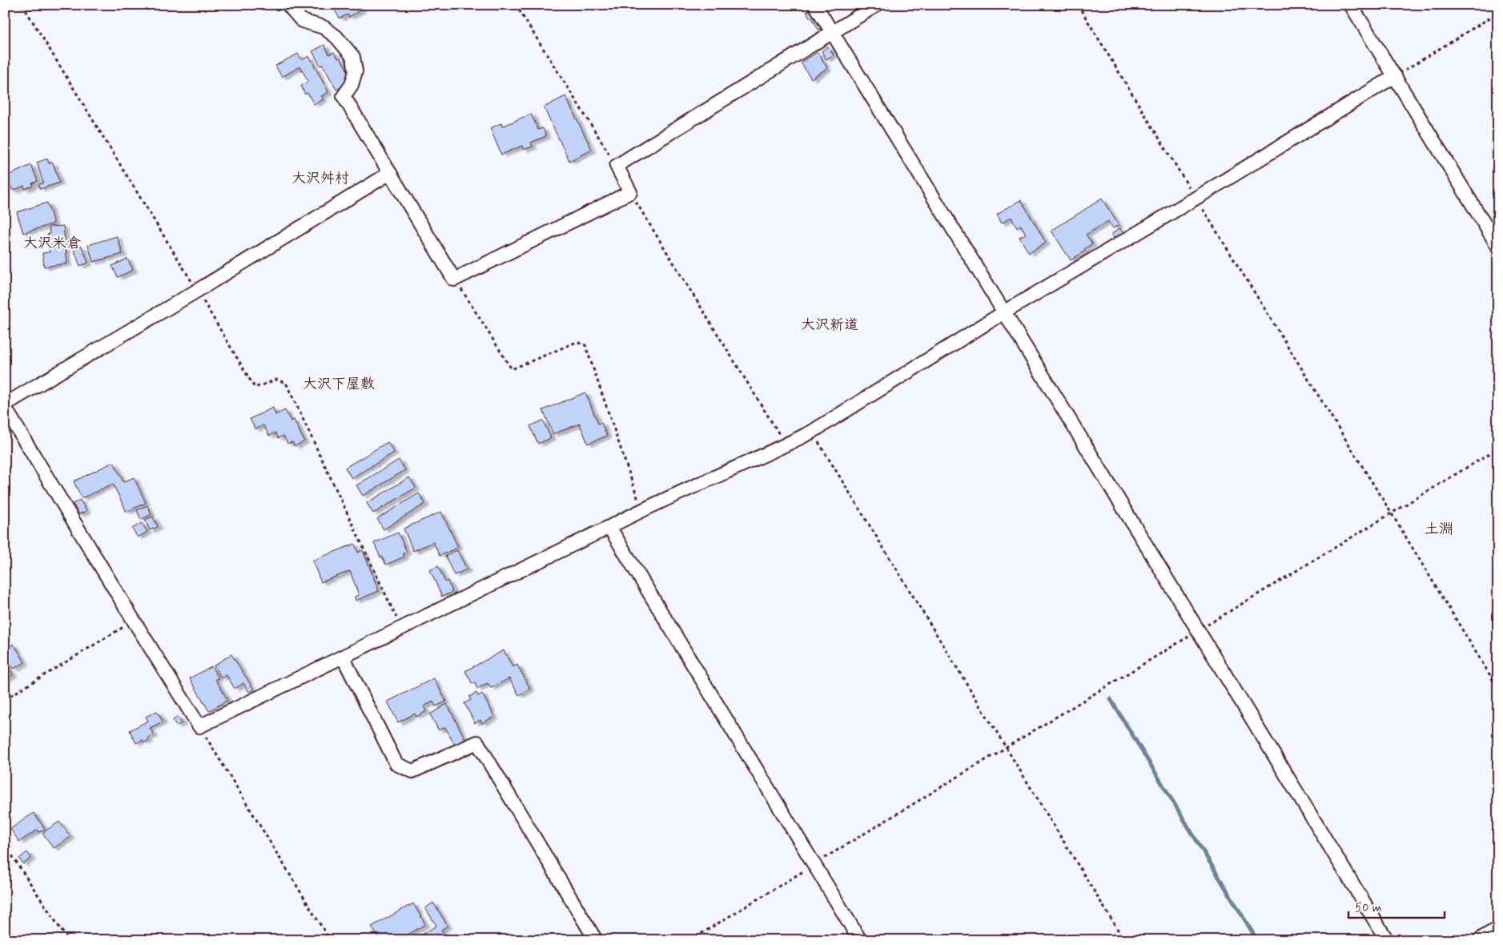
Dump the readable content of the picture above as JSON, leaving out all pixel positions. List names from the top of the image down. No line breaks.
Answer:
{"districts":["大沢舛村","大沢米倉","大沢新道","大沢下屋敷","土淵"],"scale_bar":"50 m"}
